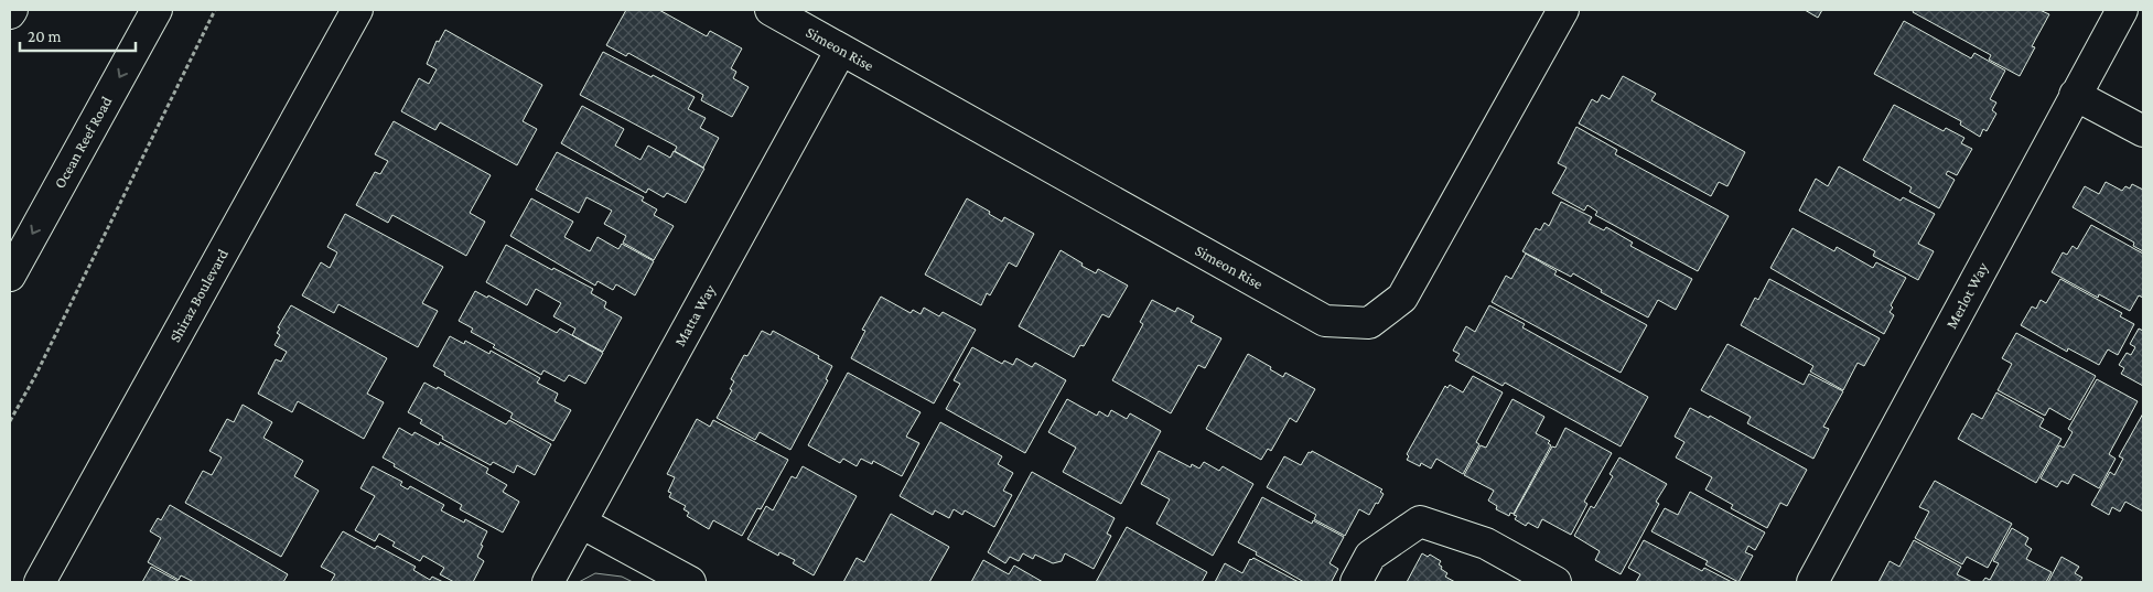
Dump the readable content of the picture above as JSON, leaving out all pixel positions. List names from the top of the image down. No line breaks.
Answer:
{"streets":{"street":["Simeon Rise","Ocean Reef Road","Shiraz Boulevard","Merlot Way","Matta Way"]},"crossings":[["Simeon Rise","Matta Way"]],"one_way":["Ocean Reef Road"],"scale_bar":"20 m"}
